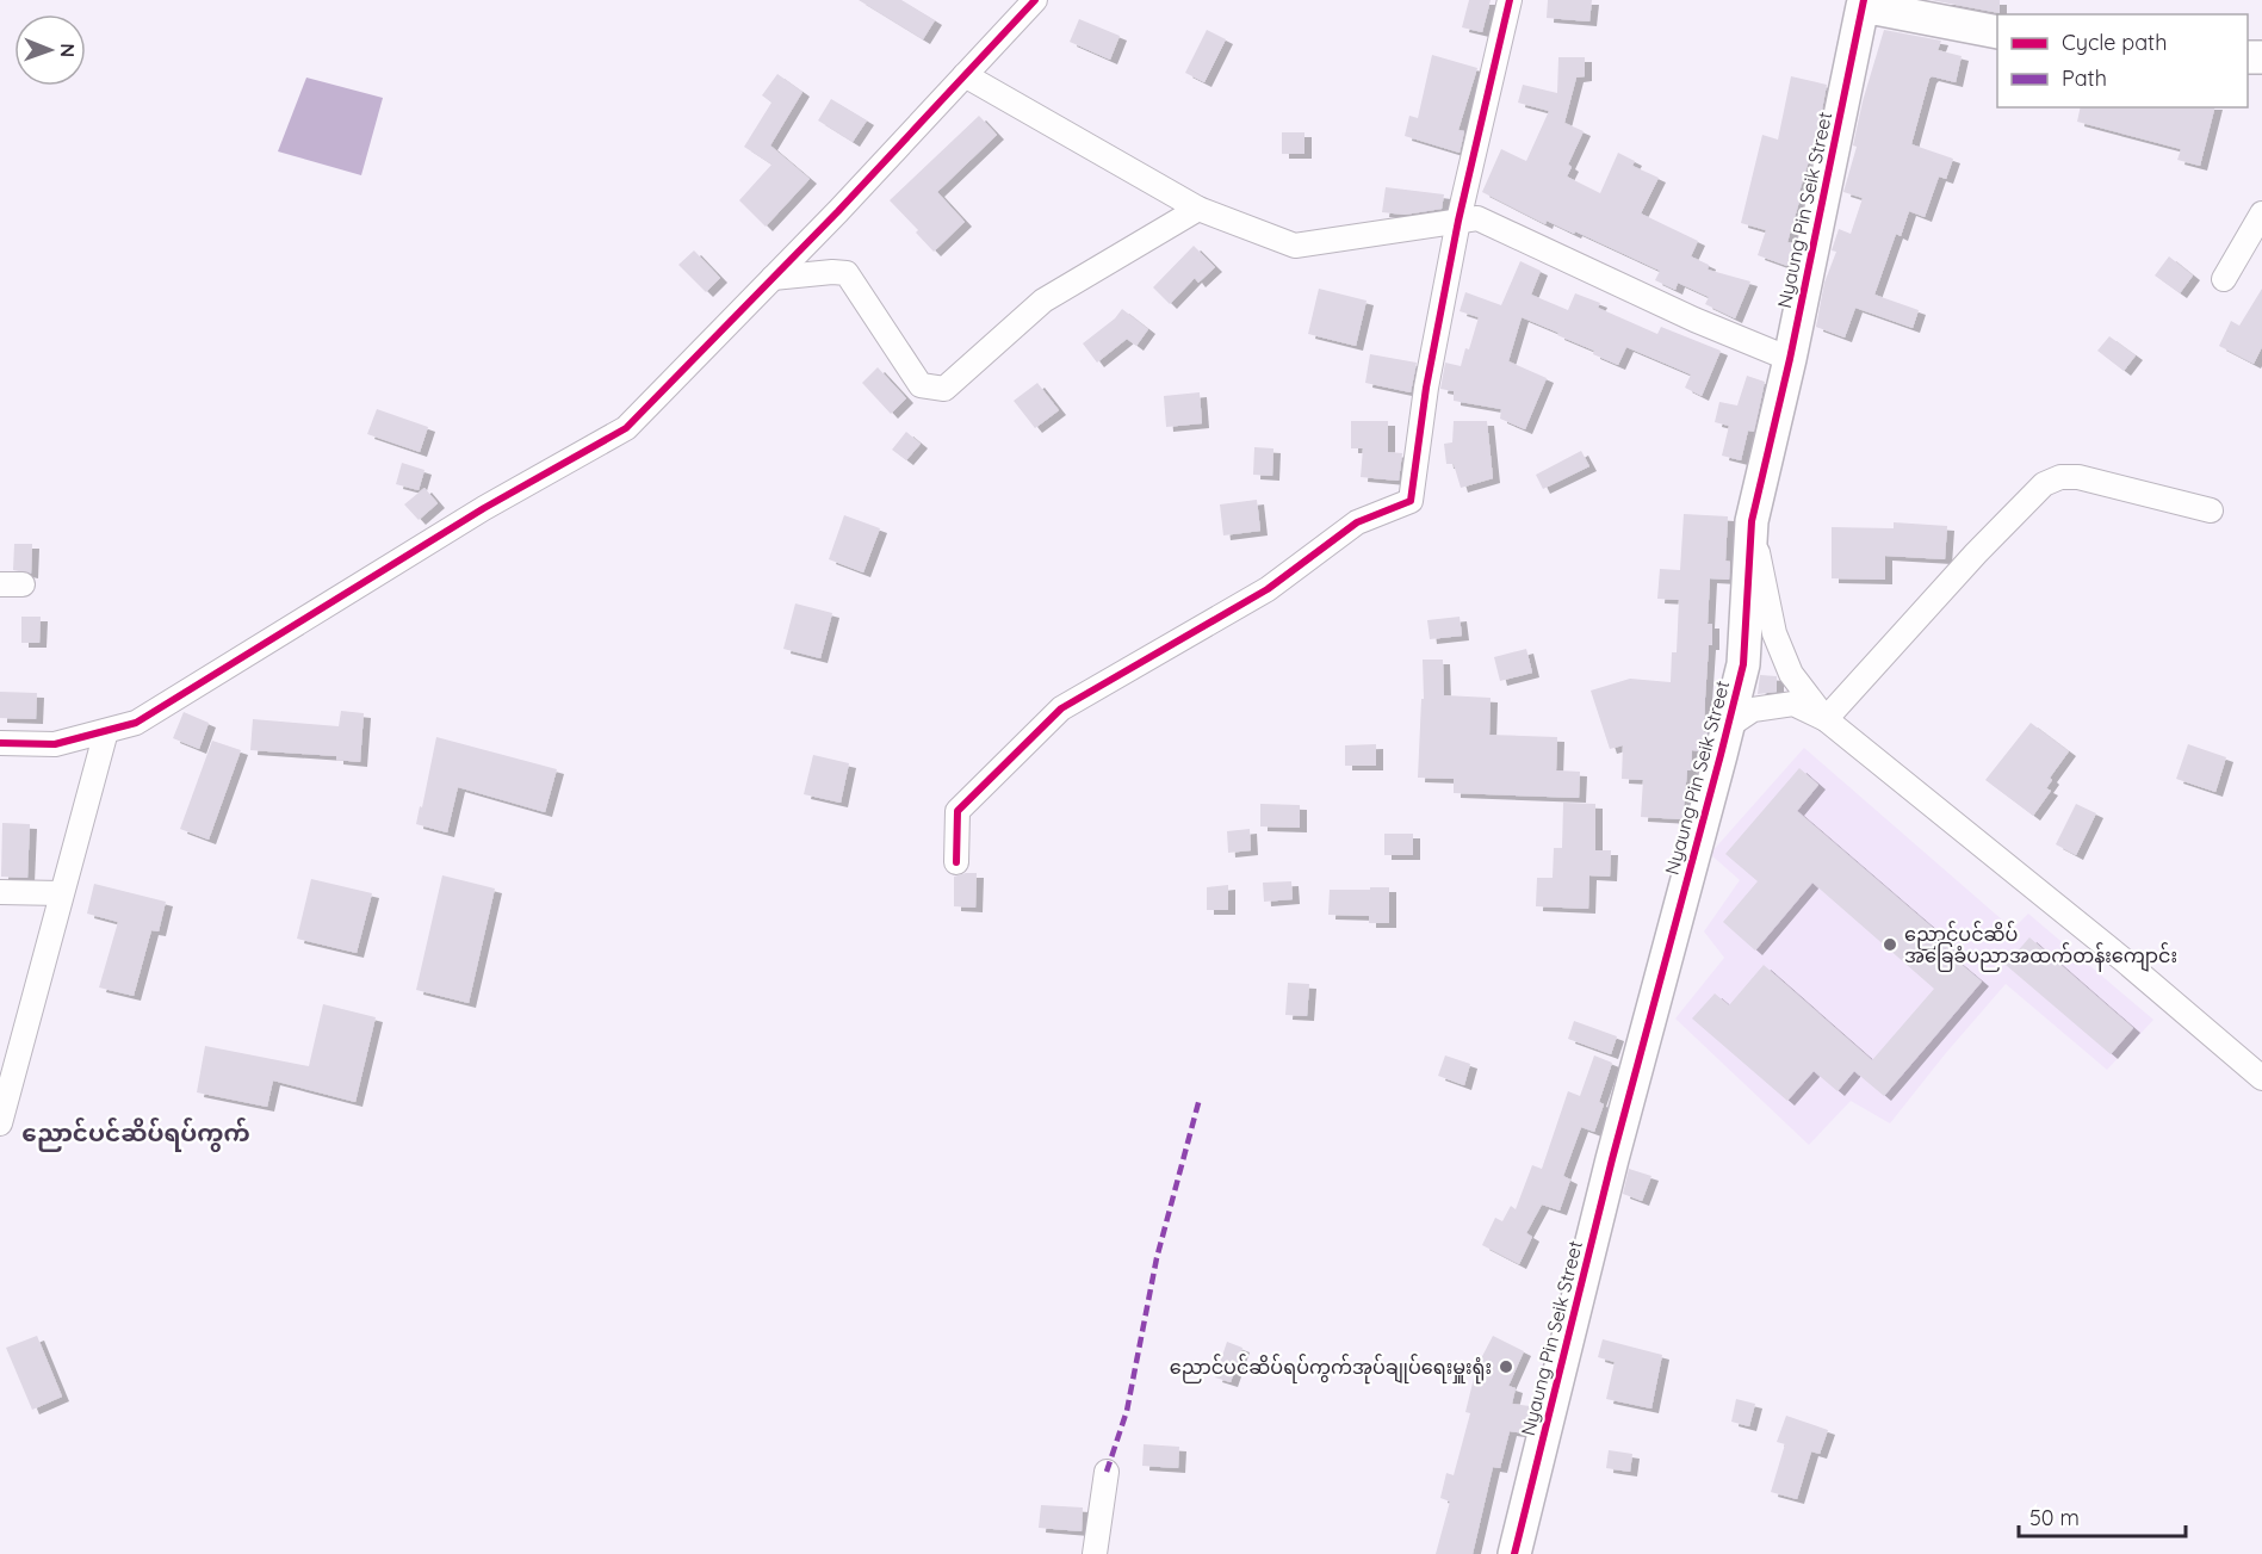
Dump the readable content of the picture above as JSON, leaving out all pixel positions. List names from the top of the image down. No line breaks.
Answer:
{"streets":{"street":["Nyaung Pin Seik Street"]},"districts":["ညောင်ပင်ဆိပ်ရပ်ကွက်"],"places":["ညောင်ပင်ဆိပ် အခြေခံပညာအထက်တန်းကျောင်း","ညောင်ပင်ဆိပ်ရပ်ကွက်အုပ်ချုပ်ရေးမှူးရုံး"],"legend":["Cycle path","Path"],"scale_bar":"50 m","north":"right"}
